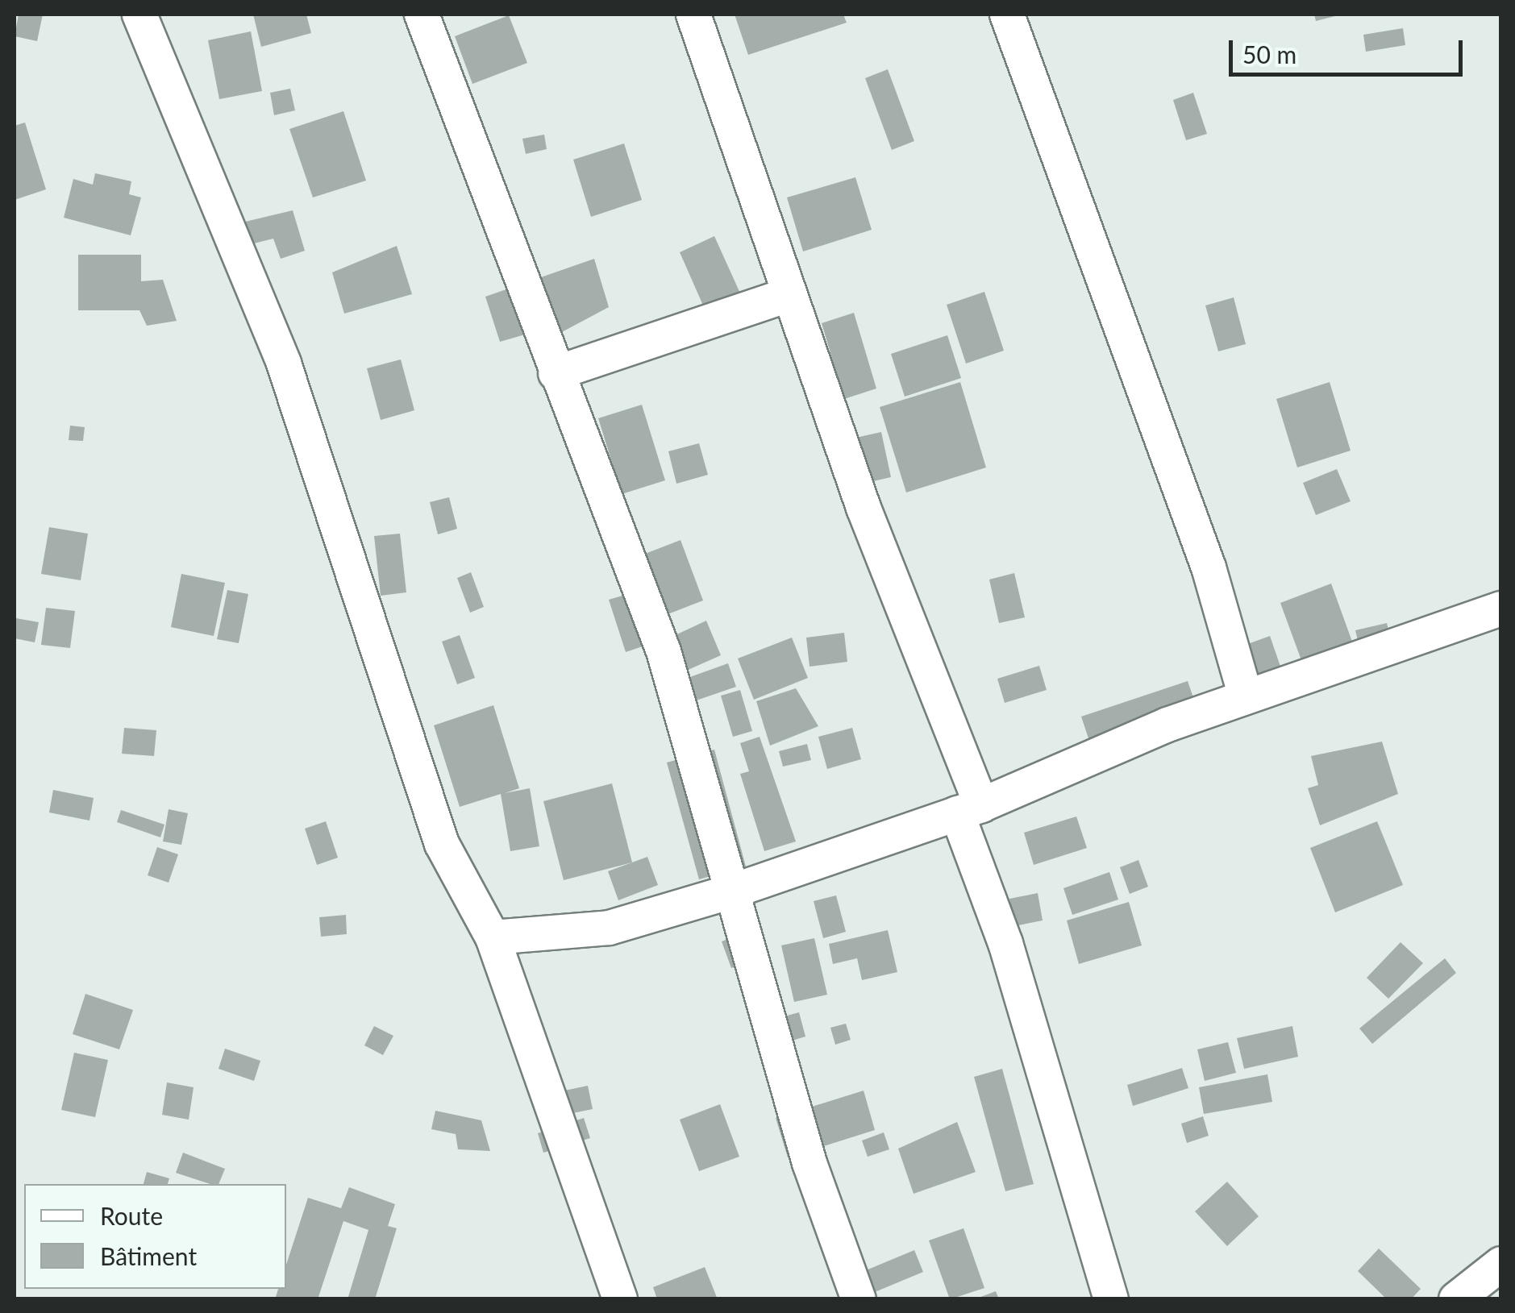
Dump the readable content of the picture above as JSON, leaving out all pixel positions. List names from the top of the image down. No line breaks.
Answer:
{"legend":["Route","Bâtiment"],"scale_bar":"50 m"}
